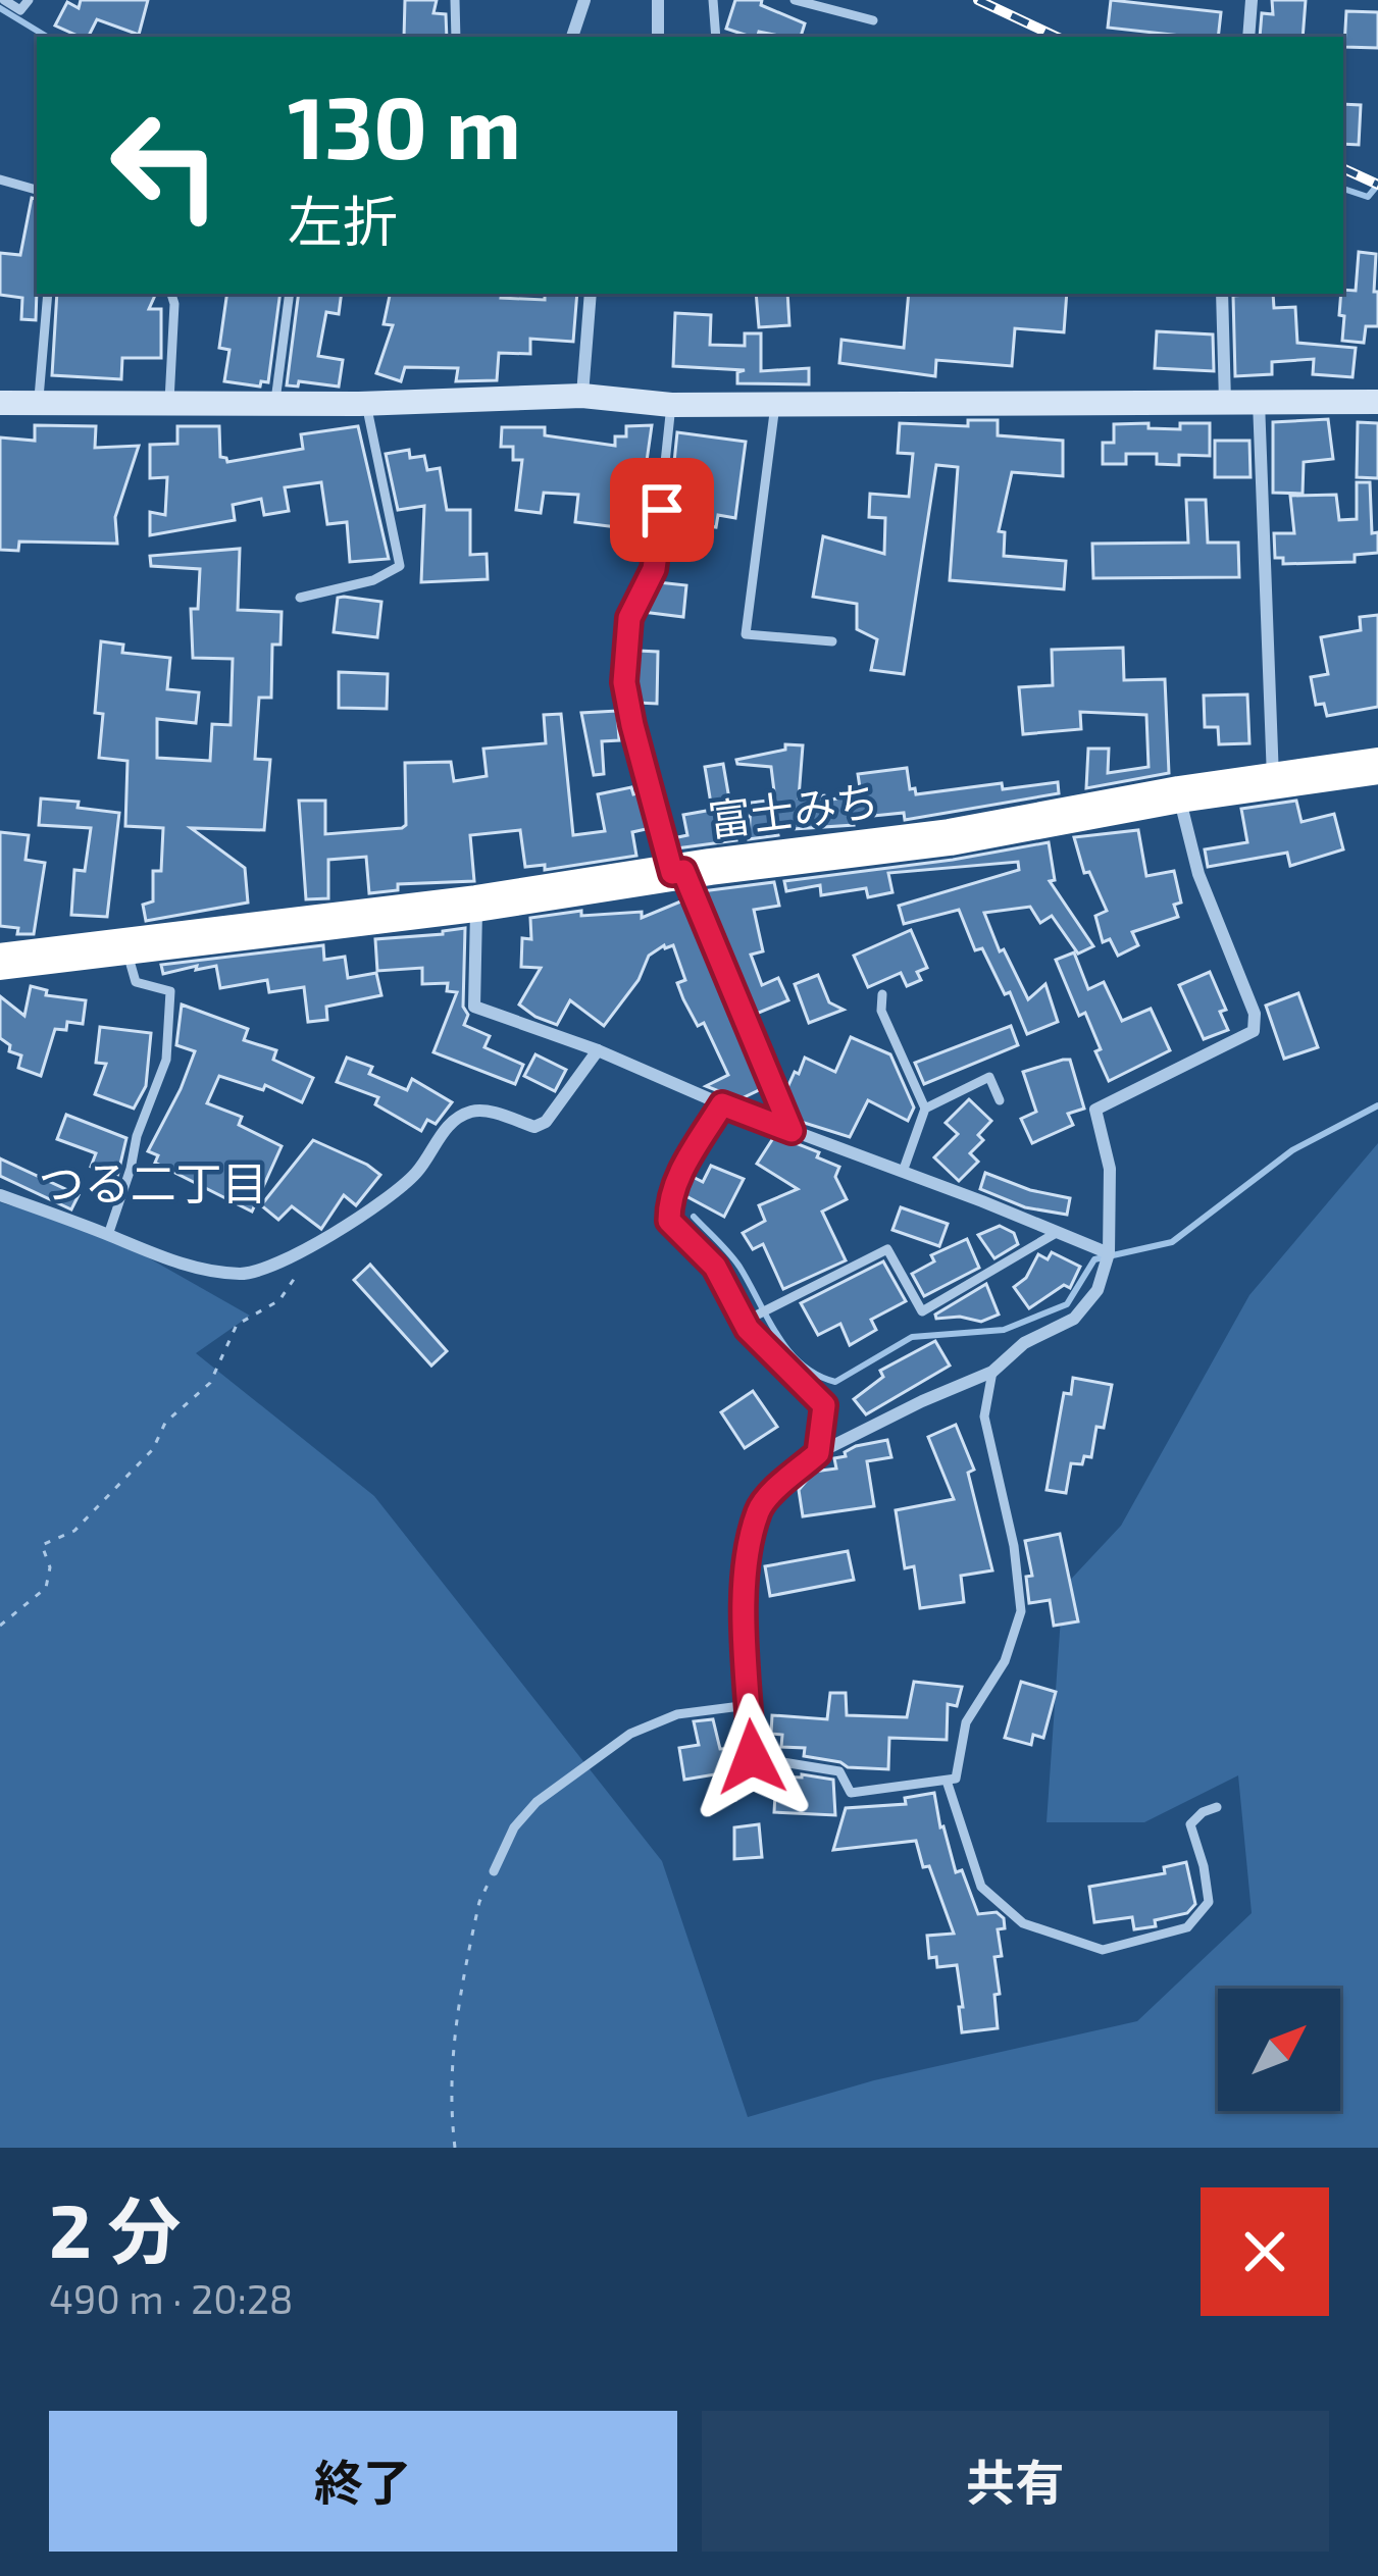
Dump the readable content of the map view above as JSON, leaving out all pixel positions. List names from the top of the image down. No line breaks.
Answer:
{"streets":{"highway":["富士みち"]},"districts":["つる二丁目"],"north":"top right","page":{"turn":["130 m","左折"],"heading":["2 分","490 m · 20:28"],"buttons":["終了","共有"]}}
